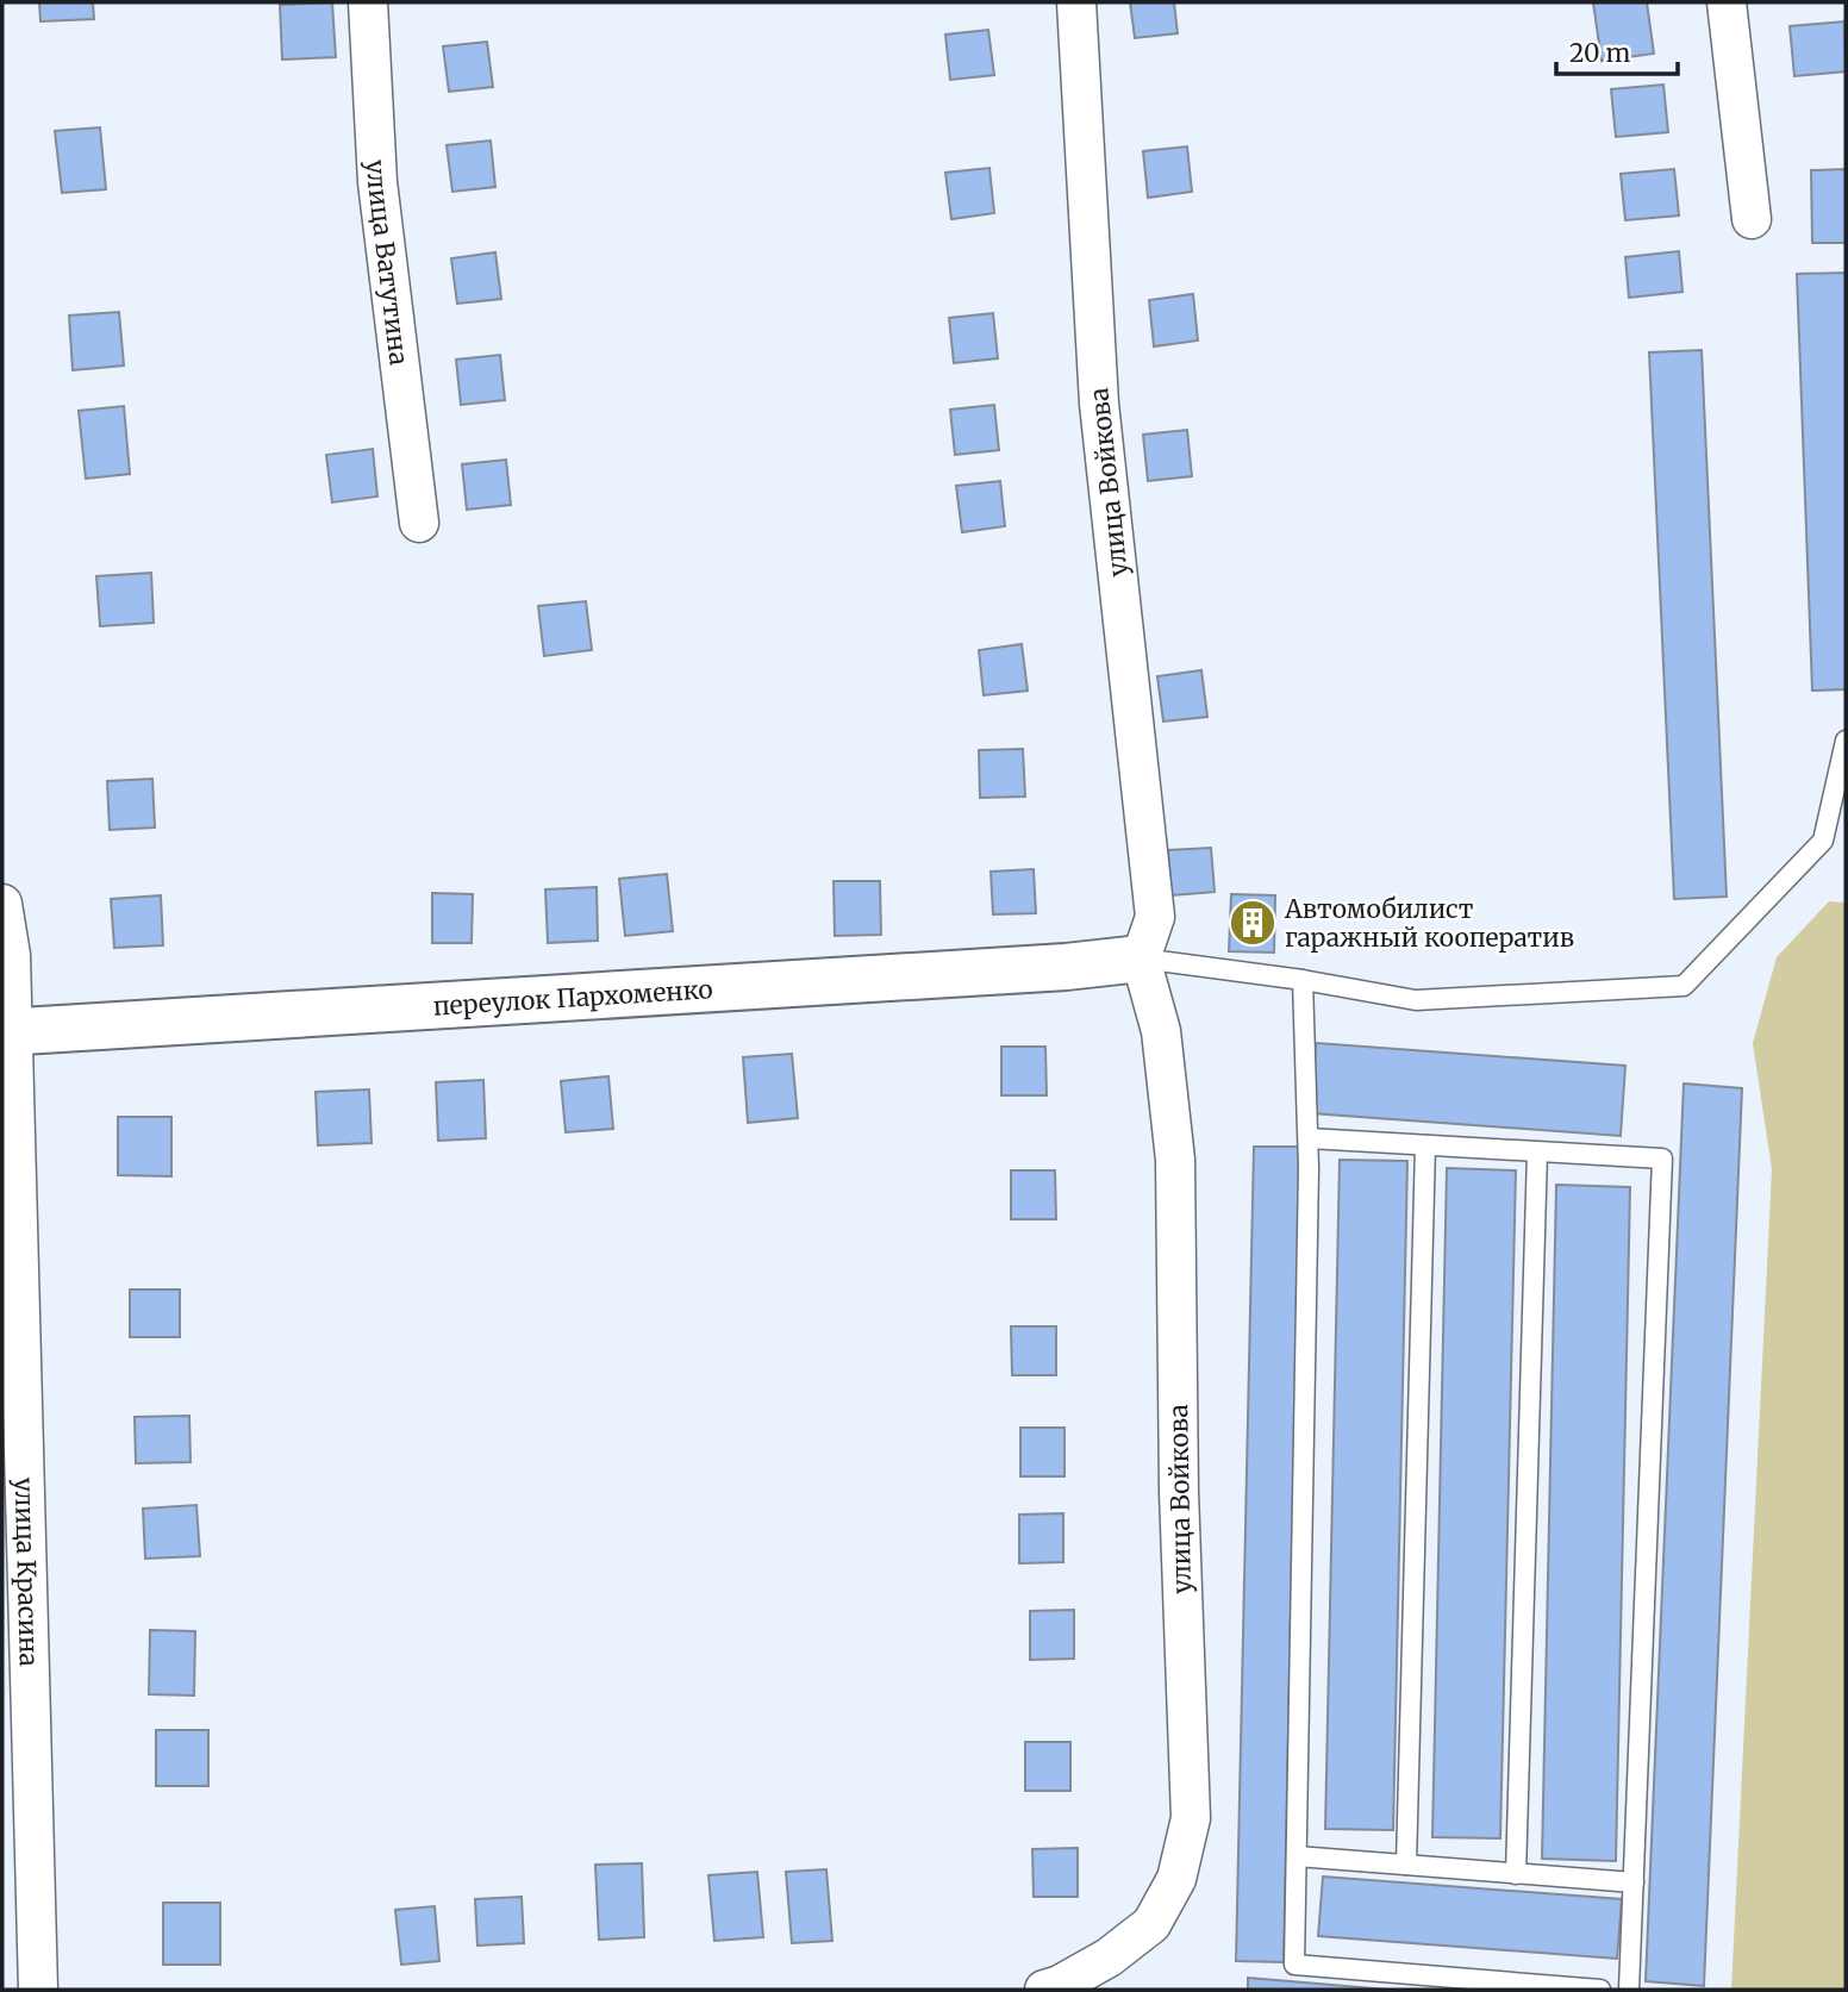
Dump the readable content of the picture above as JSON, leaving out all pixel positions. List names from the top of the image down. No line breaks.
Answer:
{"streets":{"street":["улица Ватутина","улица Войкова","переулок Пархоменко","улица Красина"]},"crossings":[["улица Войкова","переулок Пархоменко"],["переулок Пархоменко","улица Красина"]],"places":{"building":["Автомобилист гаражный кооператив"]},"scale_bar":"20 m"}
